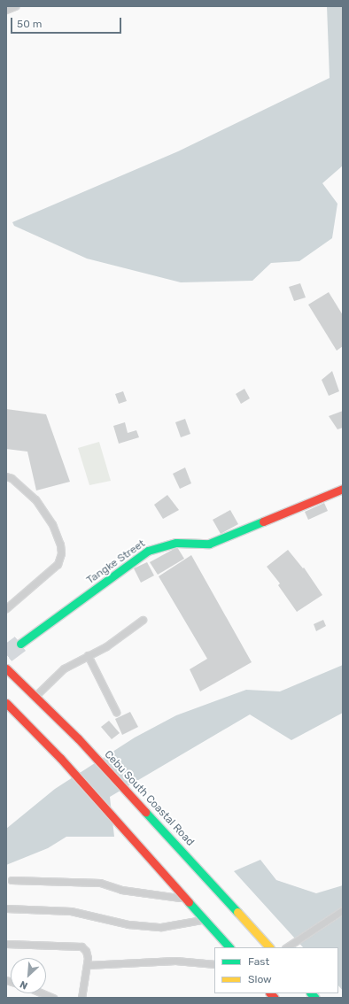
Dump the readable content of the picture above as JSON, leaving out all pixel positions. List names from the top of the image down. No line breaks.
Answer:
{"streets":{"main road":["Tangke Street","Cebu South Coastal Road"]},"legend":["Fast","Slow"],"scale_bar":"50 m","north":"bottom left"}
